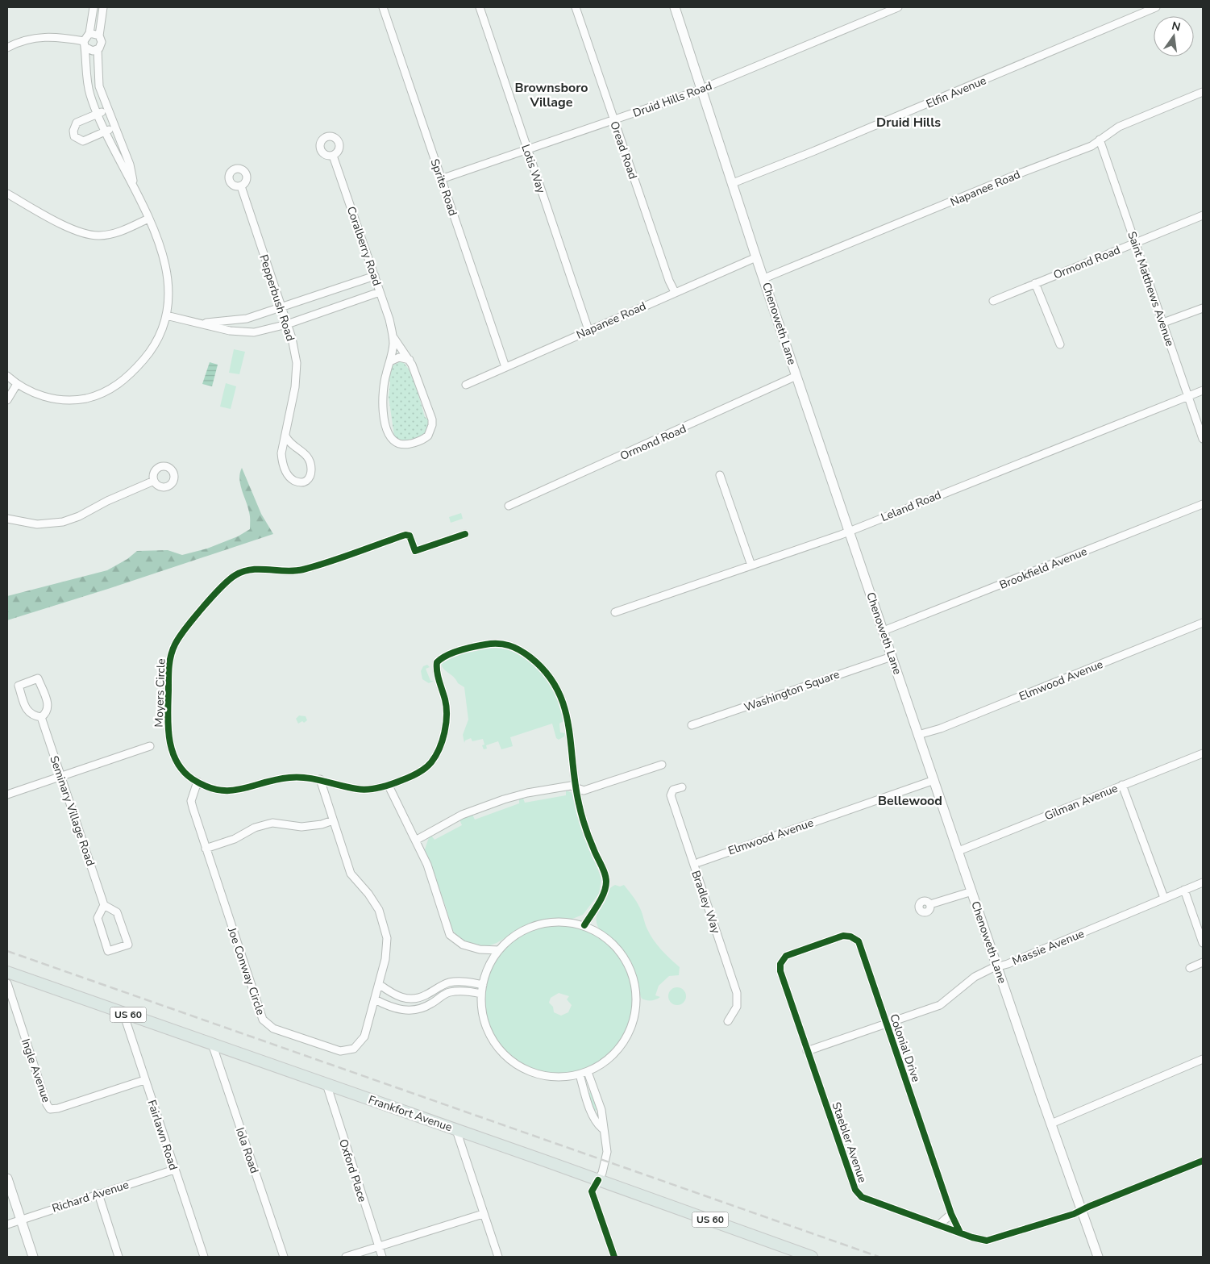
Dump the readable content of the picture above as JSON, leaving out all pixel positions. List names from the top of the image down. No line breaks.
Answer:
{"streets":{"main road":["Chenoweth Lane","US 60","Frankfort Avenue"],"street":["Elfin Avenue","Druid Hills Road","Oread Road","Lotis Way","Sprite Road","Napanee Road","Coralberry Road","Ormond Road","Saint Matthews Avenue","Pepperbush Road","Leland Road","Brookfield Avenue","Elmwood Avenue","Washington Square","Moyers Circle","Gilman Avenue","Seminary Village Road","Bradley Way","Massie Avenue","Joe Conway Circle","Colonial Drive","Ingle Avenue","Fairlawn Road","Staebler Avenue","Iola Road","Oxford Place","Richard Avenue"]},"crossings":[["Elfin Avenue","Chenoweth Lane"],["Druid Hills Road","Oread Road"],["Druid Hills Road","Lotis Way"],["Druid Hills Road","Sprite Road"],["Druid Hills Road","Chenoweth Lane"],["Oread Road","Napanee Road"],["Lotis Way","Napanee Road"],["Sprite Road","Napanee Road"],["Napanee Road","Saint Matthews Avenue"],["Napanee Road","Chenoweth Lane"],["Ormond Road","Saint Matthews Avenue"],["Ormond Road","Chenoweth Lane"],["Saint Matthews Avenue","Leland Road"],["Chenoweth Lane","Leland Road"],["Chenoweth Lane","Brookfield Avenue"],["Chenoweth Lane","Elmwood Avenue"],["Chenoweth Lane","Washington Square"],["Chenoweth Lane","Gilman Avenue"],["Chenoweth Lane","Massie Avenue"],["Chenoweth Lane","Staebler Avenue"],["Moyers Circle","Joe Conway Circle"],["Massie Avenue","Colonial Drive"],["Massie Avenue","Staebler Avenue"],["Colonial Drive","Staebler Avenue"],["Ingle Avenue","Fairlawn Road"],["Frankfort Avenue","Fairlawn Road"],["Frankfort Avenue","Iola Road"],["Frankfort Avenue","Oxford Place"],["Fairlawn Road","Richard Avenue"]],"districts":["Brownsboro Village","Druid Hills","Bellewood"],"north":"top"}
